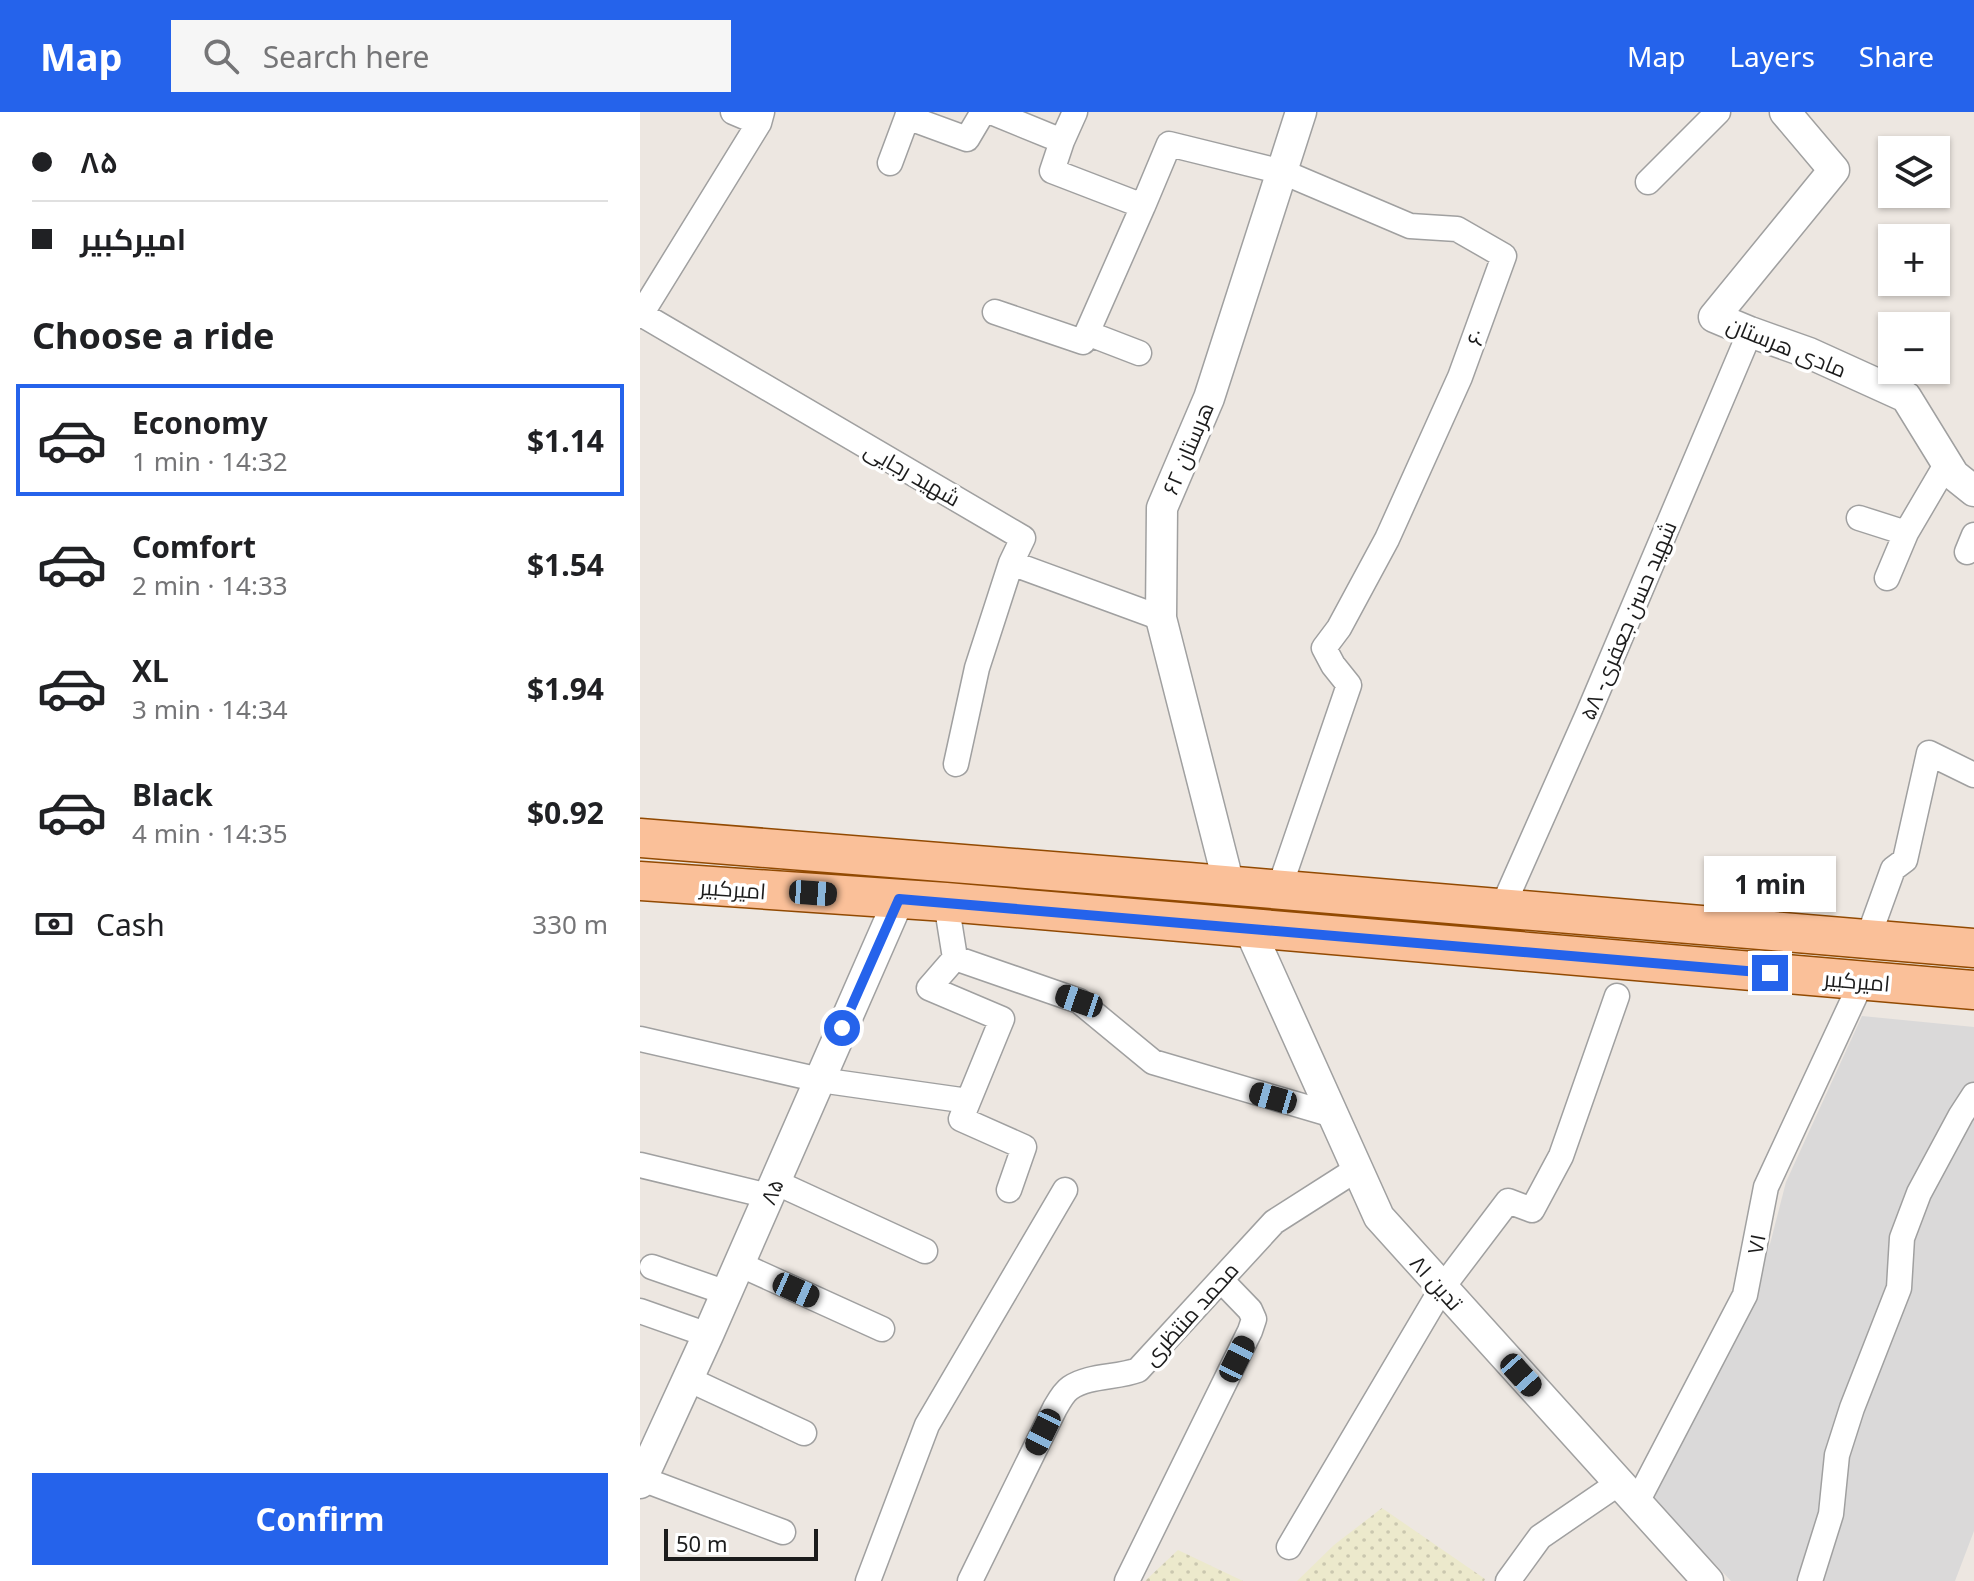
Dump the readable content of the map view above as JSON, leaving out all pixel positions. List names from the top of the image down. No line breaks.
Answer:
{"streets":{"main road":["امیرکبیر"],"street":["۶۰","مادی هرستان","هرستان ۶۲","شهید رجایی","شهید حسن جعفری- ۵۸","۸۵","۷۱","تدین ۸۱","محمد منتظری"]},"crossings":[["۶۰","هرستان ۶۲"],["۶۰","امیرکبیر"],["مادی هرستان","شهید حسن جعفری- ۵۸"],["هرستان ۶۲","امیرکبیر"],["شهید حسن جعفری- ۵۸","امیرکبیر"],["امیرکبیر","۸۵"],["امیرکبیر","۷۱"],["امیرکبیر","تدین ۸۱"],["۷۱","تدین ۸۱"],["تدین ۸۱","محمد منتظری"]],"scale_bar":"50 m","page":{"header":"Map","search":"Search here","nav":["Map","Layers","Share"],"banner":["۸۵","امیرکبیر"],"map_buttons":["+","−"],"heading":"Choose a ride","list":[{"name":"Economy","note":"1 min · 14:32","value":"$1.14"},{"name":"Comfort","note":"2 min · 14:33","value":"$1.54"},{"name":"XL","note":"3 min · 14:34","value":"$1.94"},{"name":"Black","note":"4 min · 14:35","value":"$0.92"}],"bubble":"1 min","pay":["Cash","330 m"],"buttons":"Confirm","scale":"50 m"}}
